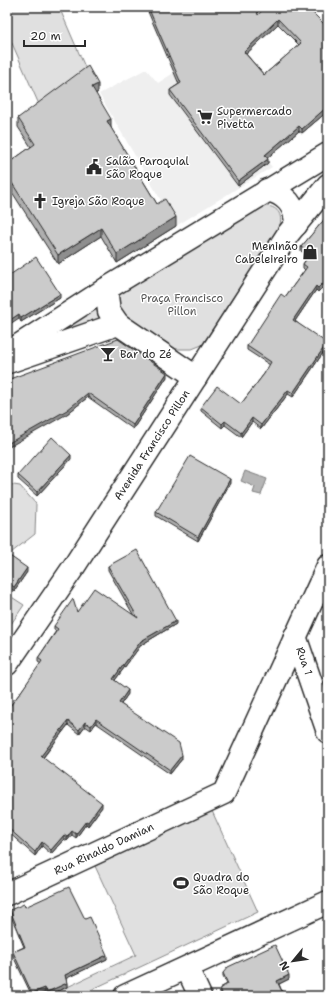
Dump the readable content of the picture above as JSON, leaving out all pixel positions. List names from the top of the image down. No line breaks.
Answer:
{"streets":{"street":["Avenida Francisco Pillon","Rua 1","Rua Rinaldo Damian"]},"crossings":[["Rua 1","Rua Rinaldo Damian"]],"parks":["Praça Francisco Pillon"],"places":{"supermarket":["Supermercado Pivetta"],"public building":["Salão Paroquial São Roque"],"church":["Igreja São Roque"],"shop":["Meninão Cabeleireiro"],"bar":["Bar do Zé"],"sports":["Quadra do São Roque"]},"scale_bar":"20 m","north":"bottom left"}
